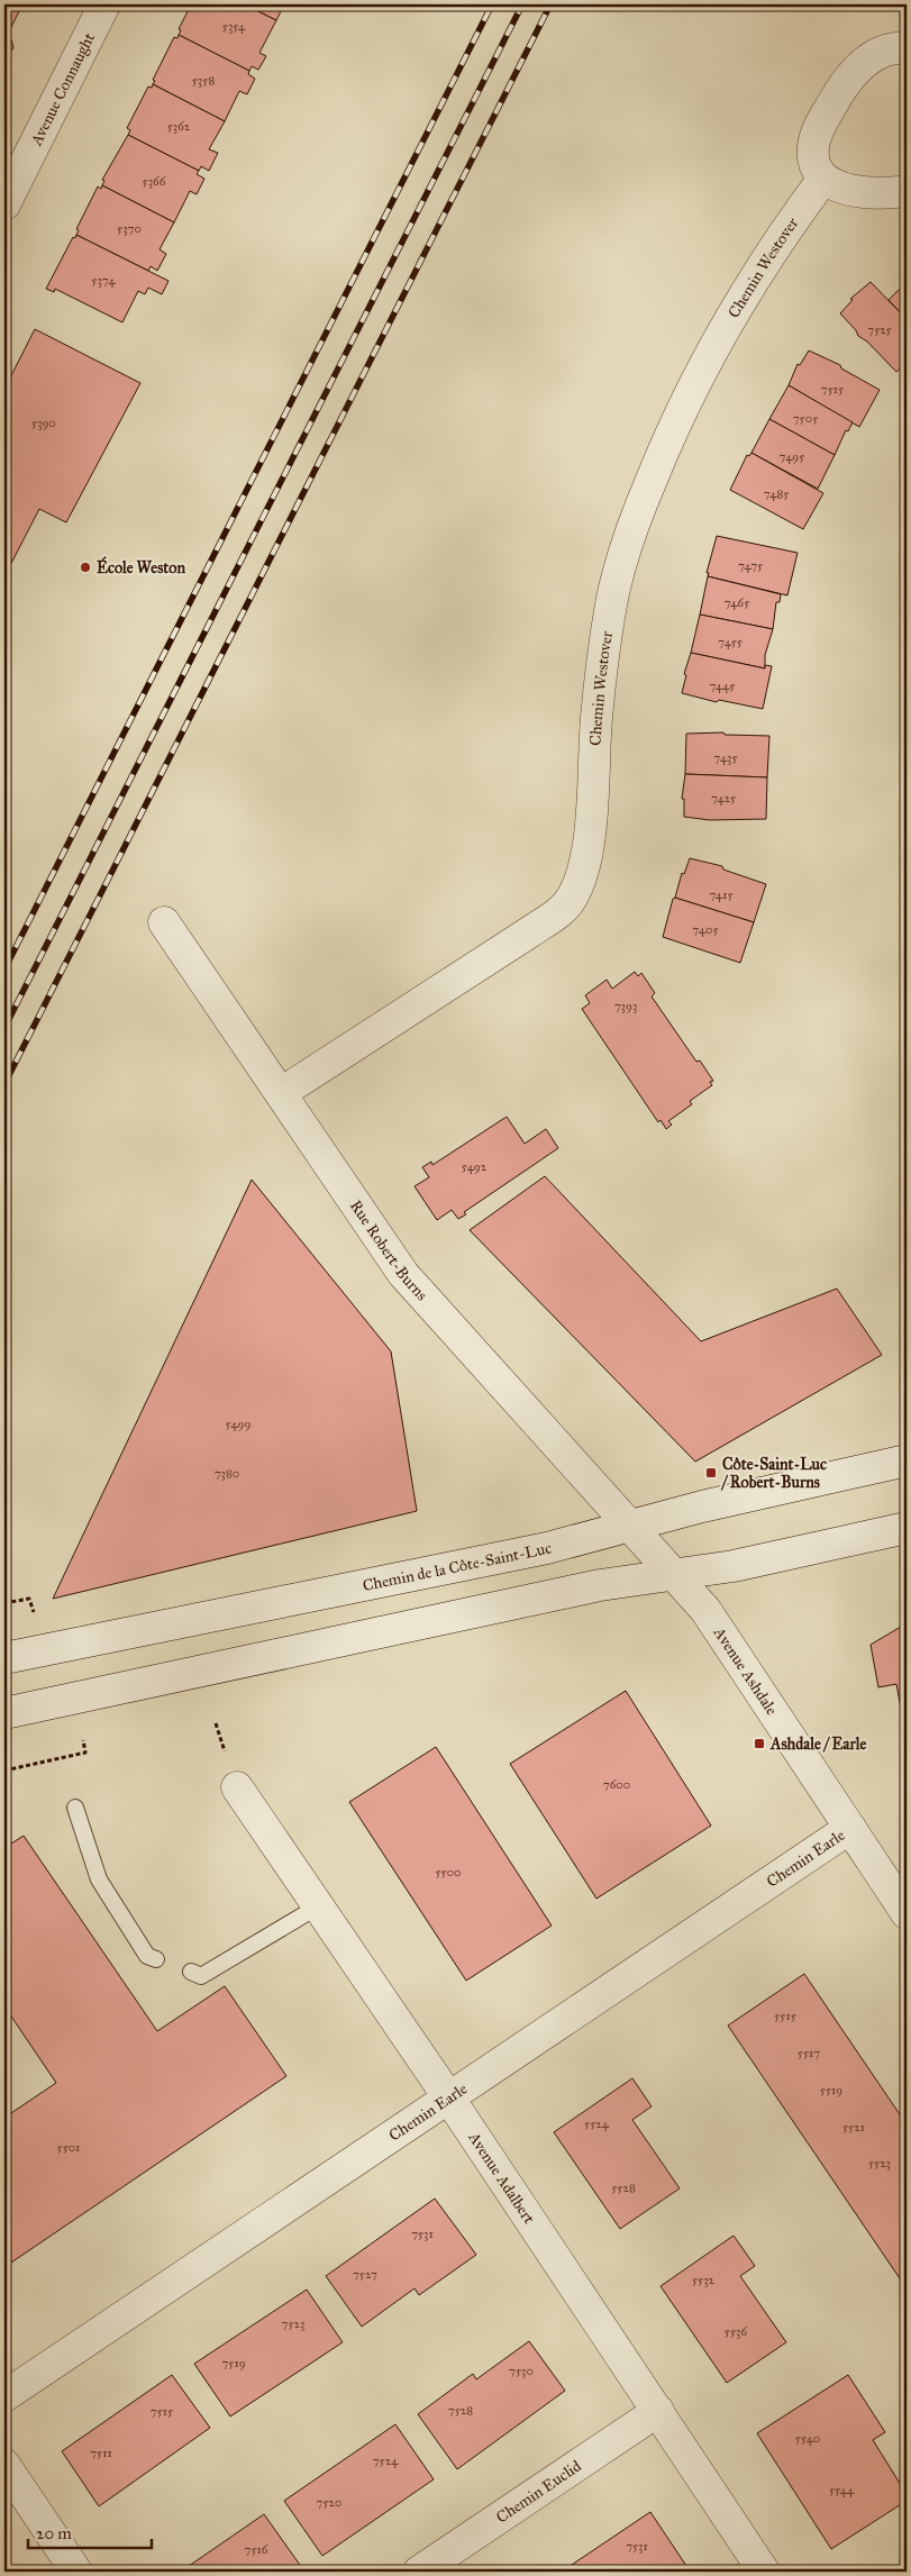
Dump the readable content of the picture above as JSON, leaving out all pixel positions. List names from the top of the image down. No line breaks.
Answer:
{"streets":{"street":["Avenue Connaught","Chemin Westover","Rue Robert-Burns","Chemin de la Côte-Saint-Luc","Avenue Ashdale","Chemin Earle","Avenue Adalbert","Chemin Euclid"]},"crossings":[["Chemin Westover","Rue Robert-Burns"],["Rue Robert-Burns","Chemin de la Côte-Saint-Luc"],["Rue Robert-Burns","Avenue Ashdale"],["Avenue Ashdale","Chemin Earle"],["Chemin Earle","Avenue Adalbert"],["Avenue Adalbert","Chemin Euclid"]],"places":{"other":["École Weston"],"transit":["Côte-Saint-Luc / Robert-Burns","Ashdale / Earle"]},"house_numbers":["5354","5358","5362","5366","5370","5374","7525","7515","7505","5390","7495","7485","7475","7465","7455","7445","7435","7425","7415","7405","7393","5492","5499","7380","7600","5500","5515","5517","5519","5524","5521","5501","5523","5528","7531","7527","5532","7523","5536","7519","7530","7528","7515","5540","7511","7524","5544","7520","7531","7516"],"scale_bar":"20 m"}
